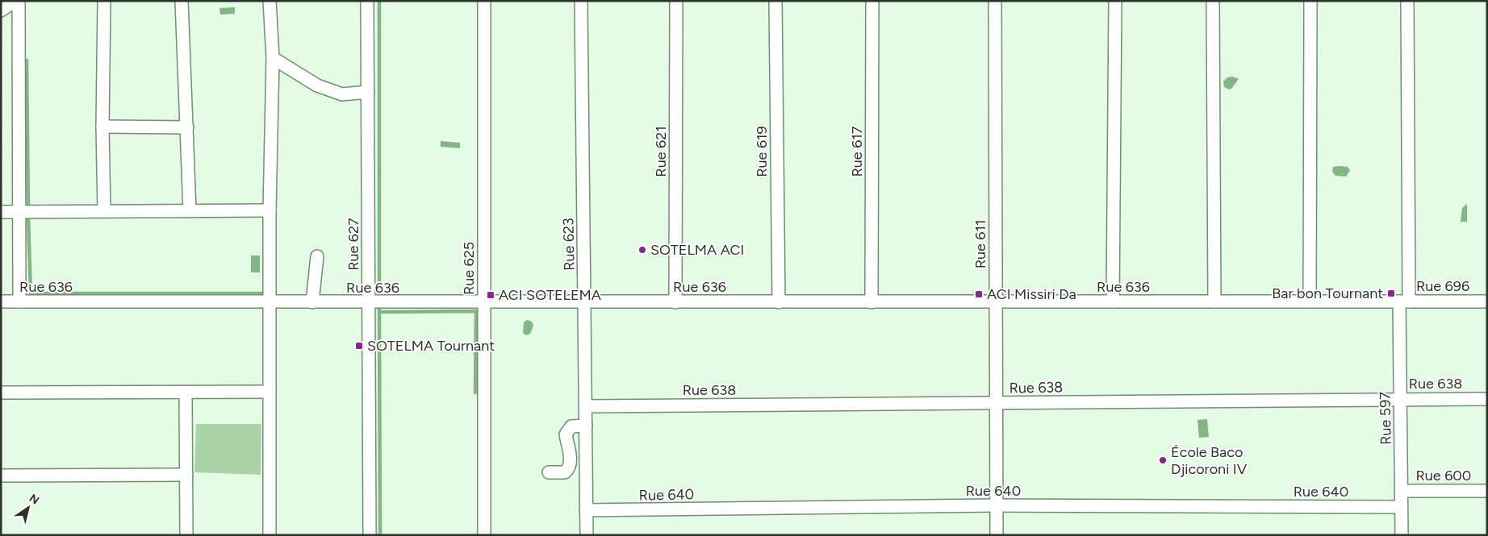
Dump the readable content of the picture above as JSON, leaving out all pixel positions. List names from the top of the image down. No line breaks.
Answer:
{"streets":{"street":["Rue 621","Rue 619","Rue 617","Rue 627","Rue 623","Rue 611","Rue 625","Rue 696","Rue 636","Rue 638","Rue 597","Rue 600","Rue 640"]},"crossings":[["Rue 621","Rue 636"],["Rue 619","Rue 636"],["Rue 617","Rue 636"],["Rue 627","Rue 636"],["Rue 623","Rue 636"],["Rue 623","Rue 638"],["Rue 623","Rue 640"],["Rue 611","Rue 636"],["Rue 611","Rue 638"],["Rue 611","Rue 640"],["Rue 625","Rue 636"],["Rue 696","Rue 636"],["Rue 696","Rue 597"],["Rue 636","Rue 597"],["Rue 638","Rue 597"],["Rue 597","Rue 600"],["Rue 597","Rue 640"]],"places":{"other":["SOTELMA ACI","École Baco Djicoroni IV"],"transit":["Bar bon Tournant","ACI Missiri Da","ACI SOTELEMA","SOTELMA Tournant"]},"north":"top right"}
